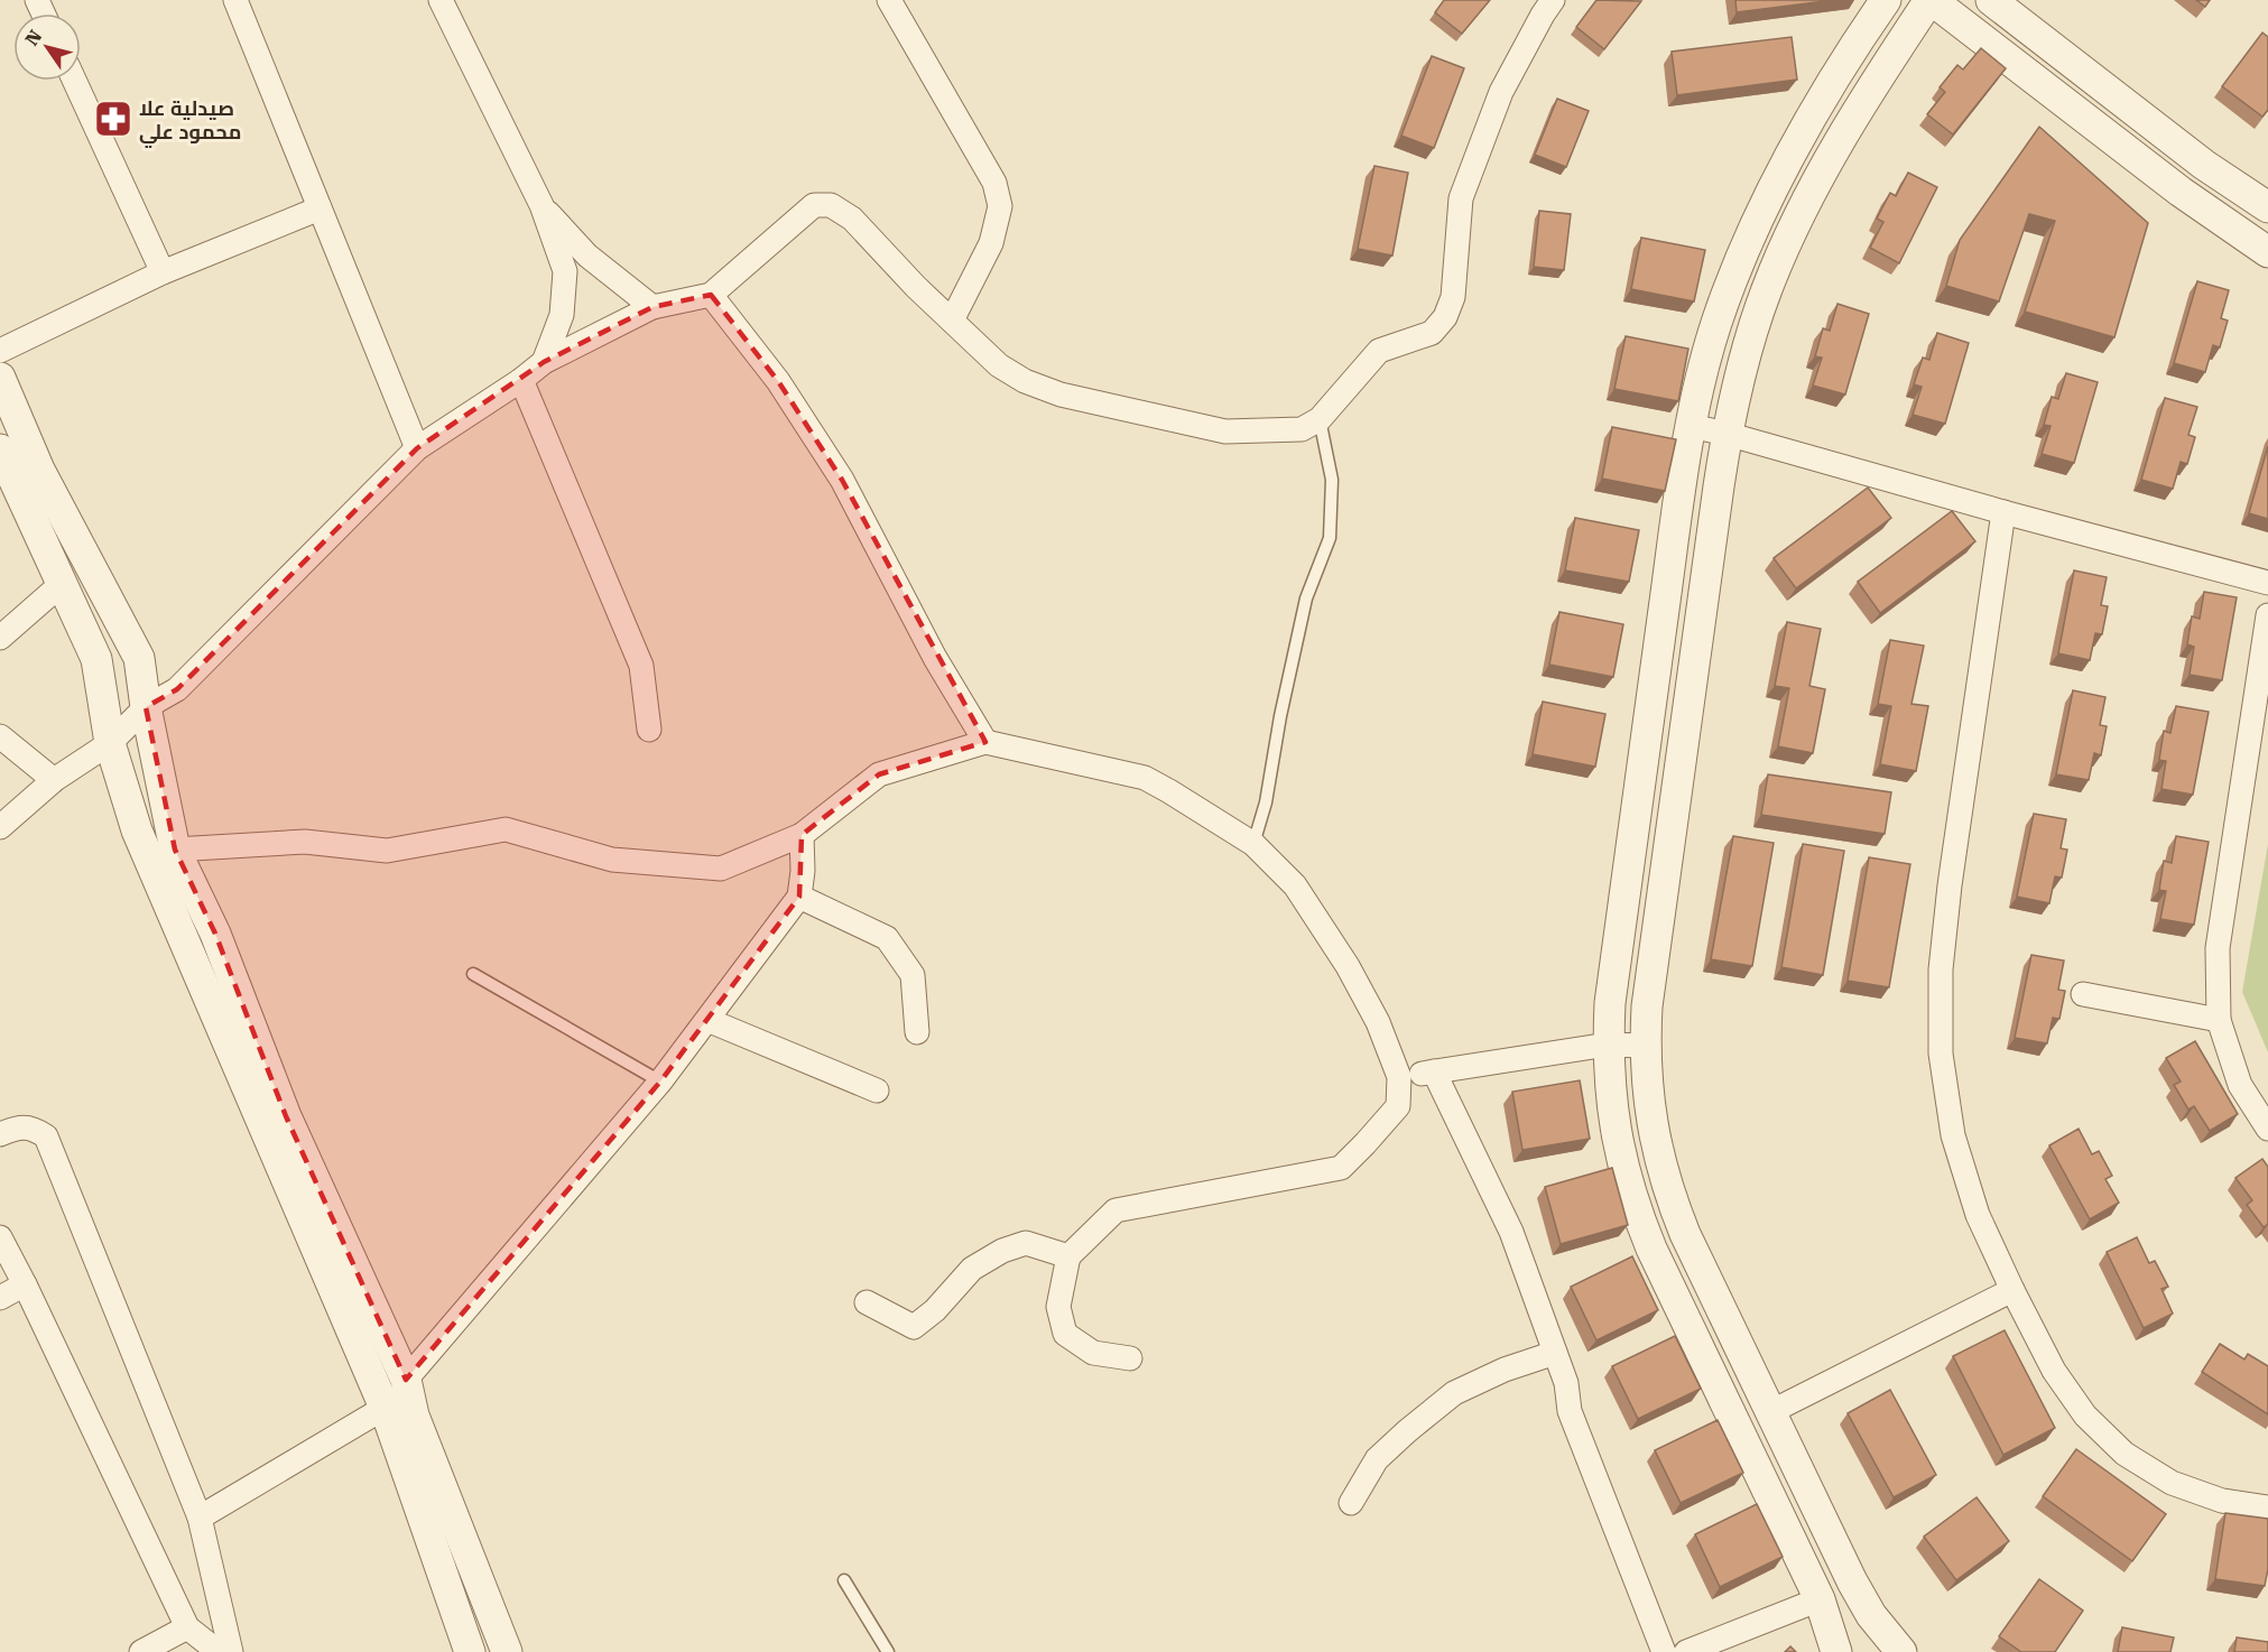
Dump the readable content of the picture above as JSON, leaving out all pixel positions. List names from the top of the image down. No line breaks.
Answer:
{"places":{"pharmacy":["صيدلية علا محمود علي"]},"north":"top left"}
